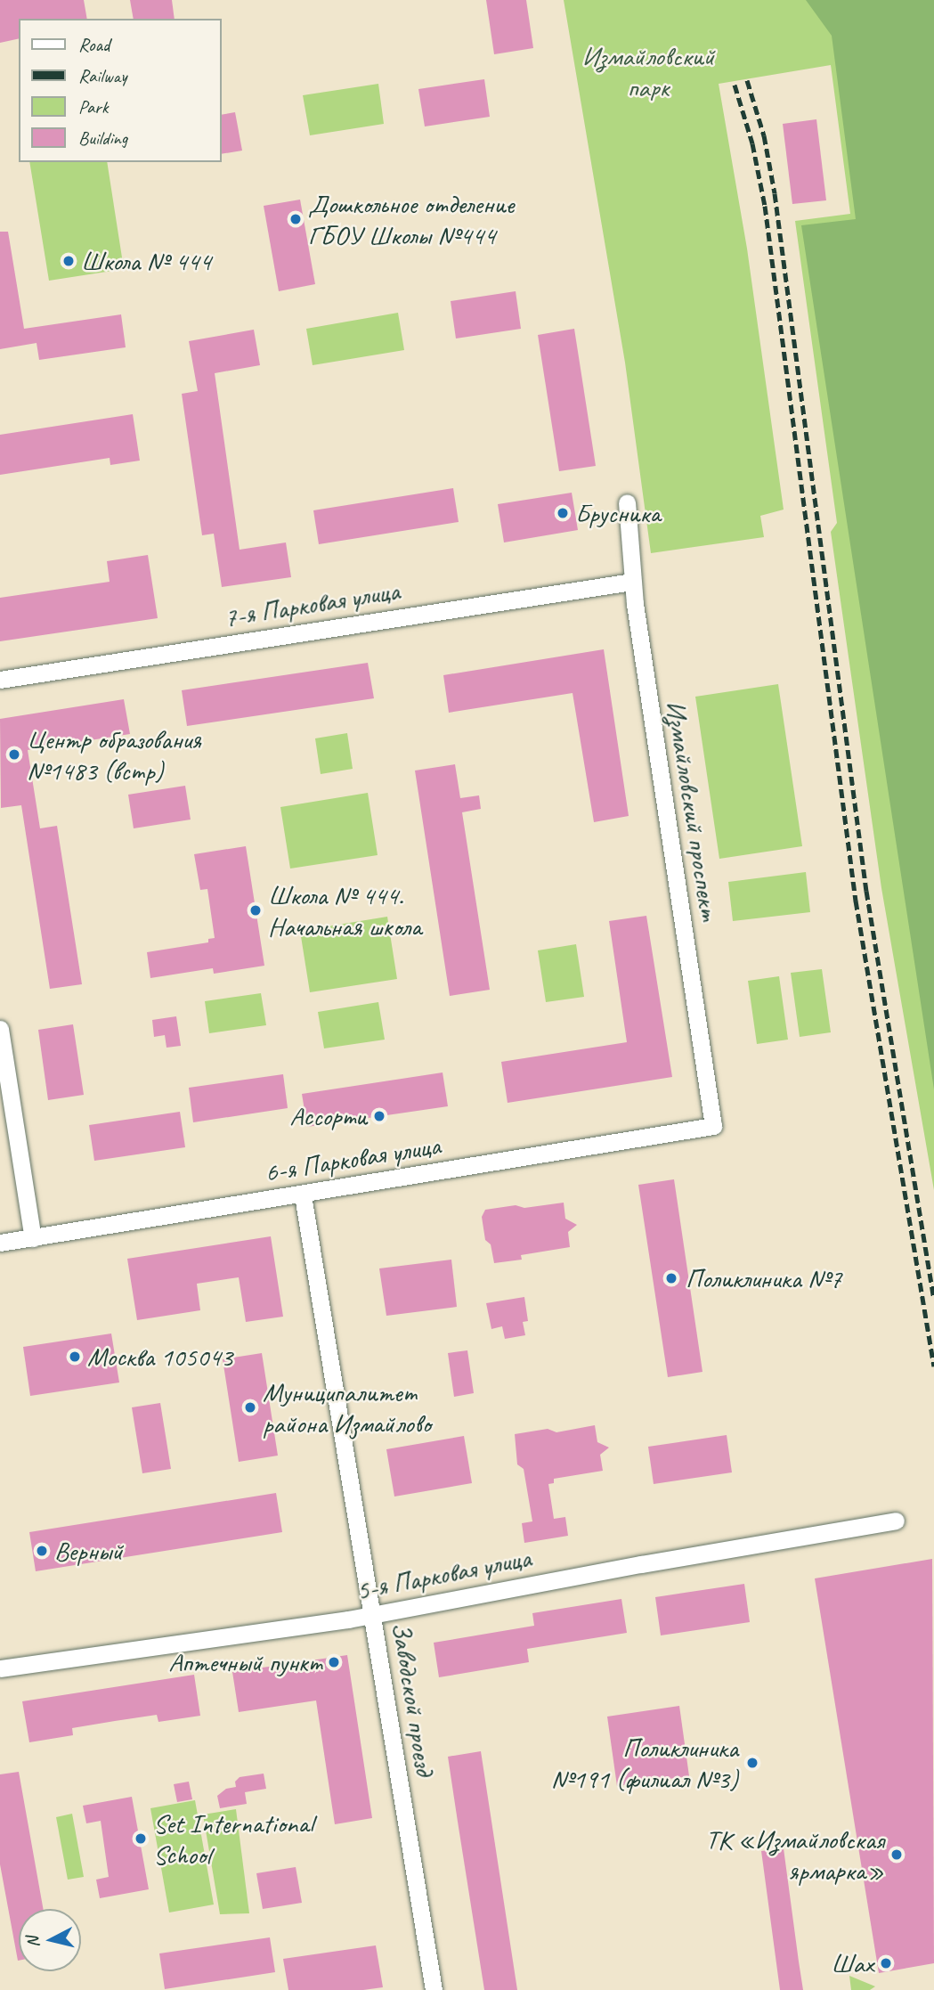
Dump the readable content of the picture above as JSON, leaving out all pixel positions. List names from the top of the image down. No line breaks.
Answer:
{"streets":{"street":["7-я Парковая улица","Измайловский проспект","6-я Парковая улица","5-я Парковая улица","Заводской проезд"]},"crossings":[["7-я Парковая улица","Измайловский проспект"],["Измайловский проспект","6-я Парковая улица"],["6-я Парковая улица","Заводской проезд"],["5-я Парковая улица","Заводской проезд"]],"parks":["Измайловский парк"],"places":["Дошкольное отделение ГБОУ Школы №444","Школа № 444","Брусника","Центр образования №1483 (встр)","Школа № 444. Начальная школа","Ассорти","Поликлиника №7","Москва 105043","Муниципалитет района Измайлово","Верный","Аптечный пункт","Поликлиника №191 (филиал №3)","Set International School","ТК «Измайловская ярмарка»","Шах"],"legend":["Road","Railway","Park","Building"],"north":"left"}
